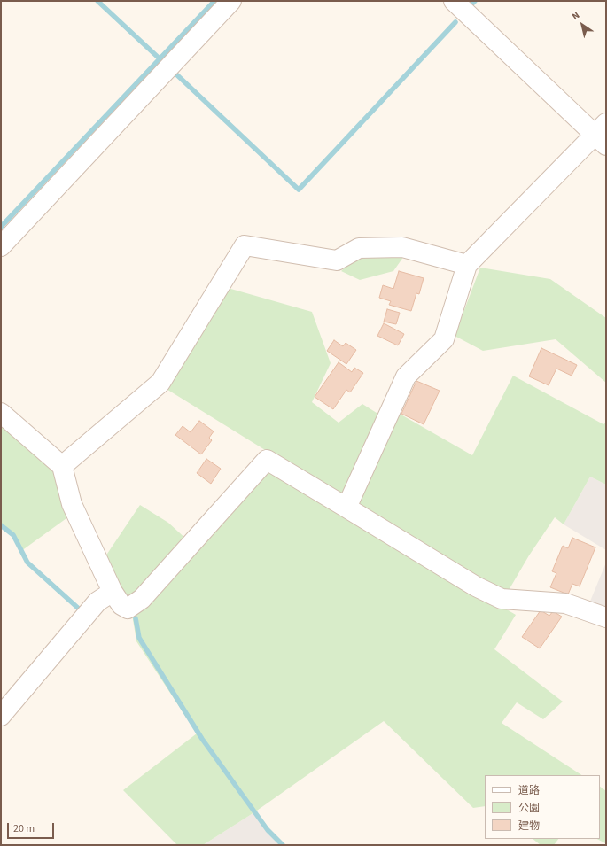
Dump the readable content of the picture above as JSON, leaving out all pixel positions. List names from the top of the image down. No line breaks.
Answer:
{"legend":["道路","公園","建物"],"scale_bar":"20 m","north":"top left"}
